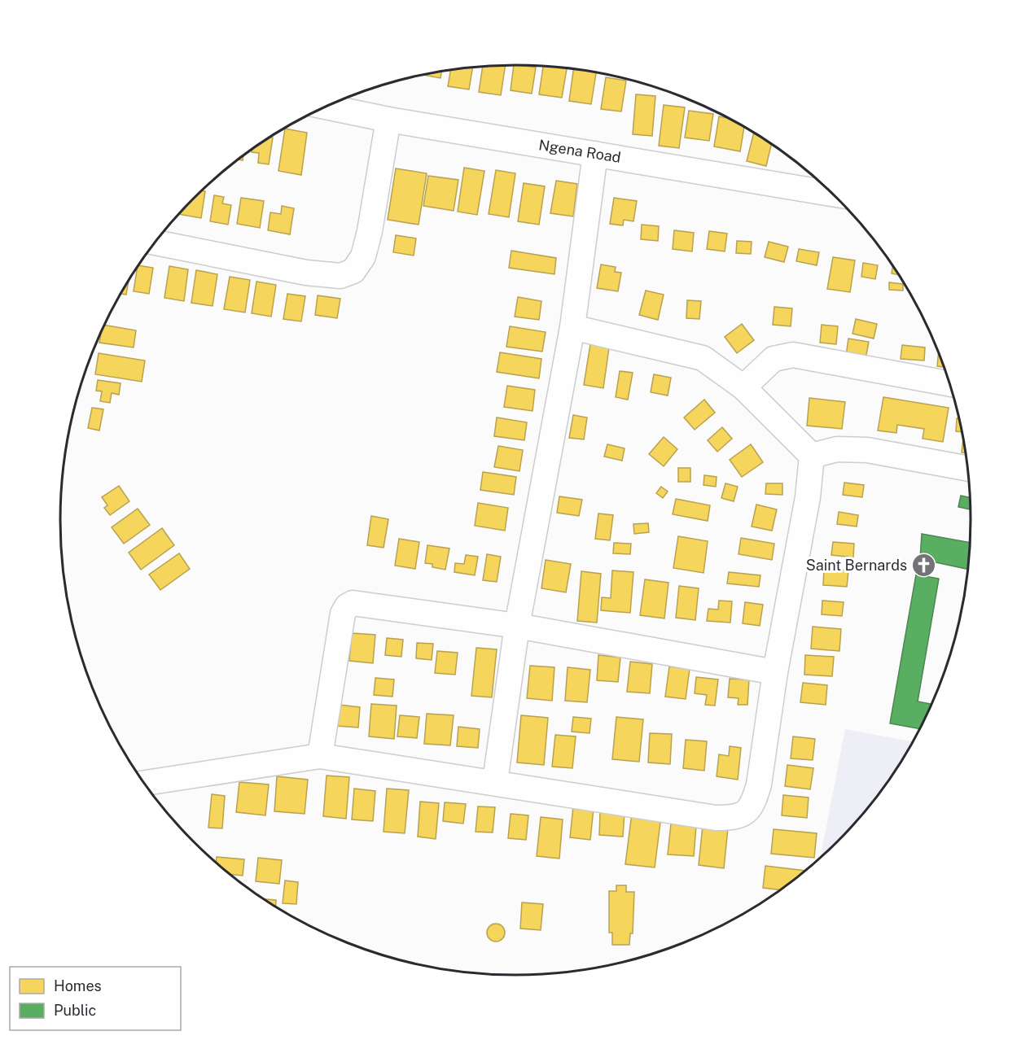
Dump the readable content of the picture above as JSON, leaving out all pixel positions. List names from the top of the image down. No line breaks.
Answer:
{"streets":{"street":["Ngena Road"]},"places":{"church":["Saint Bernards"]},"legend":["Homes","Public"]}
